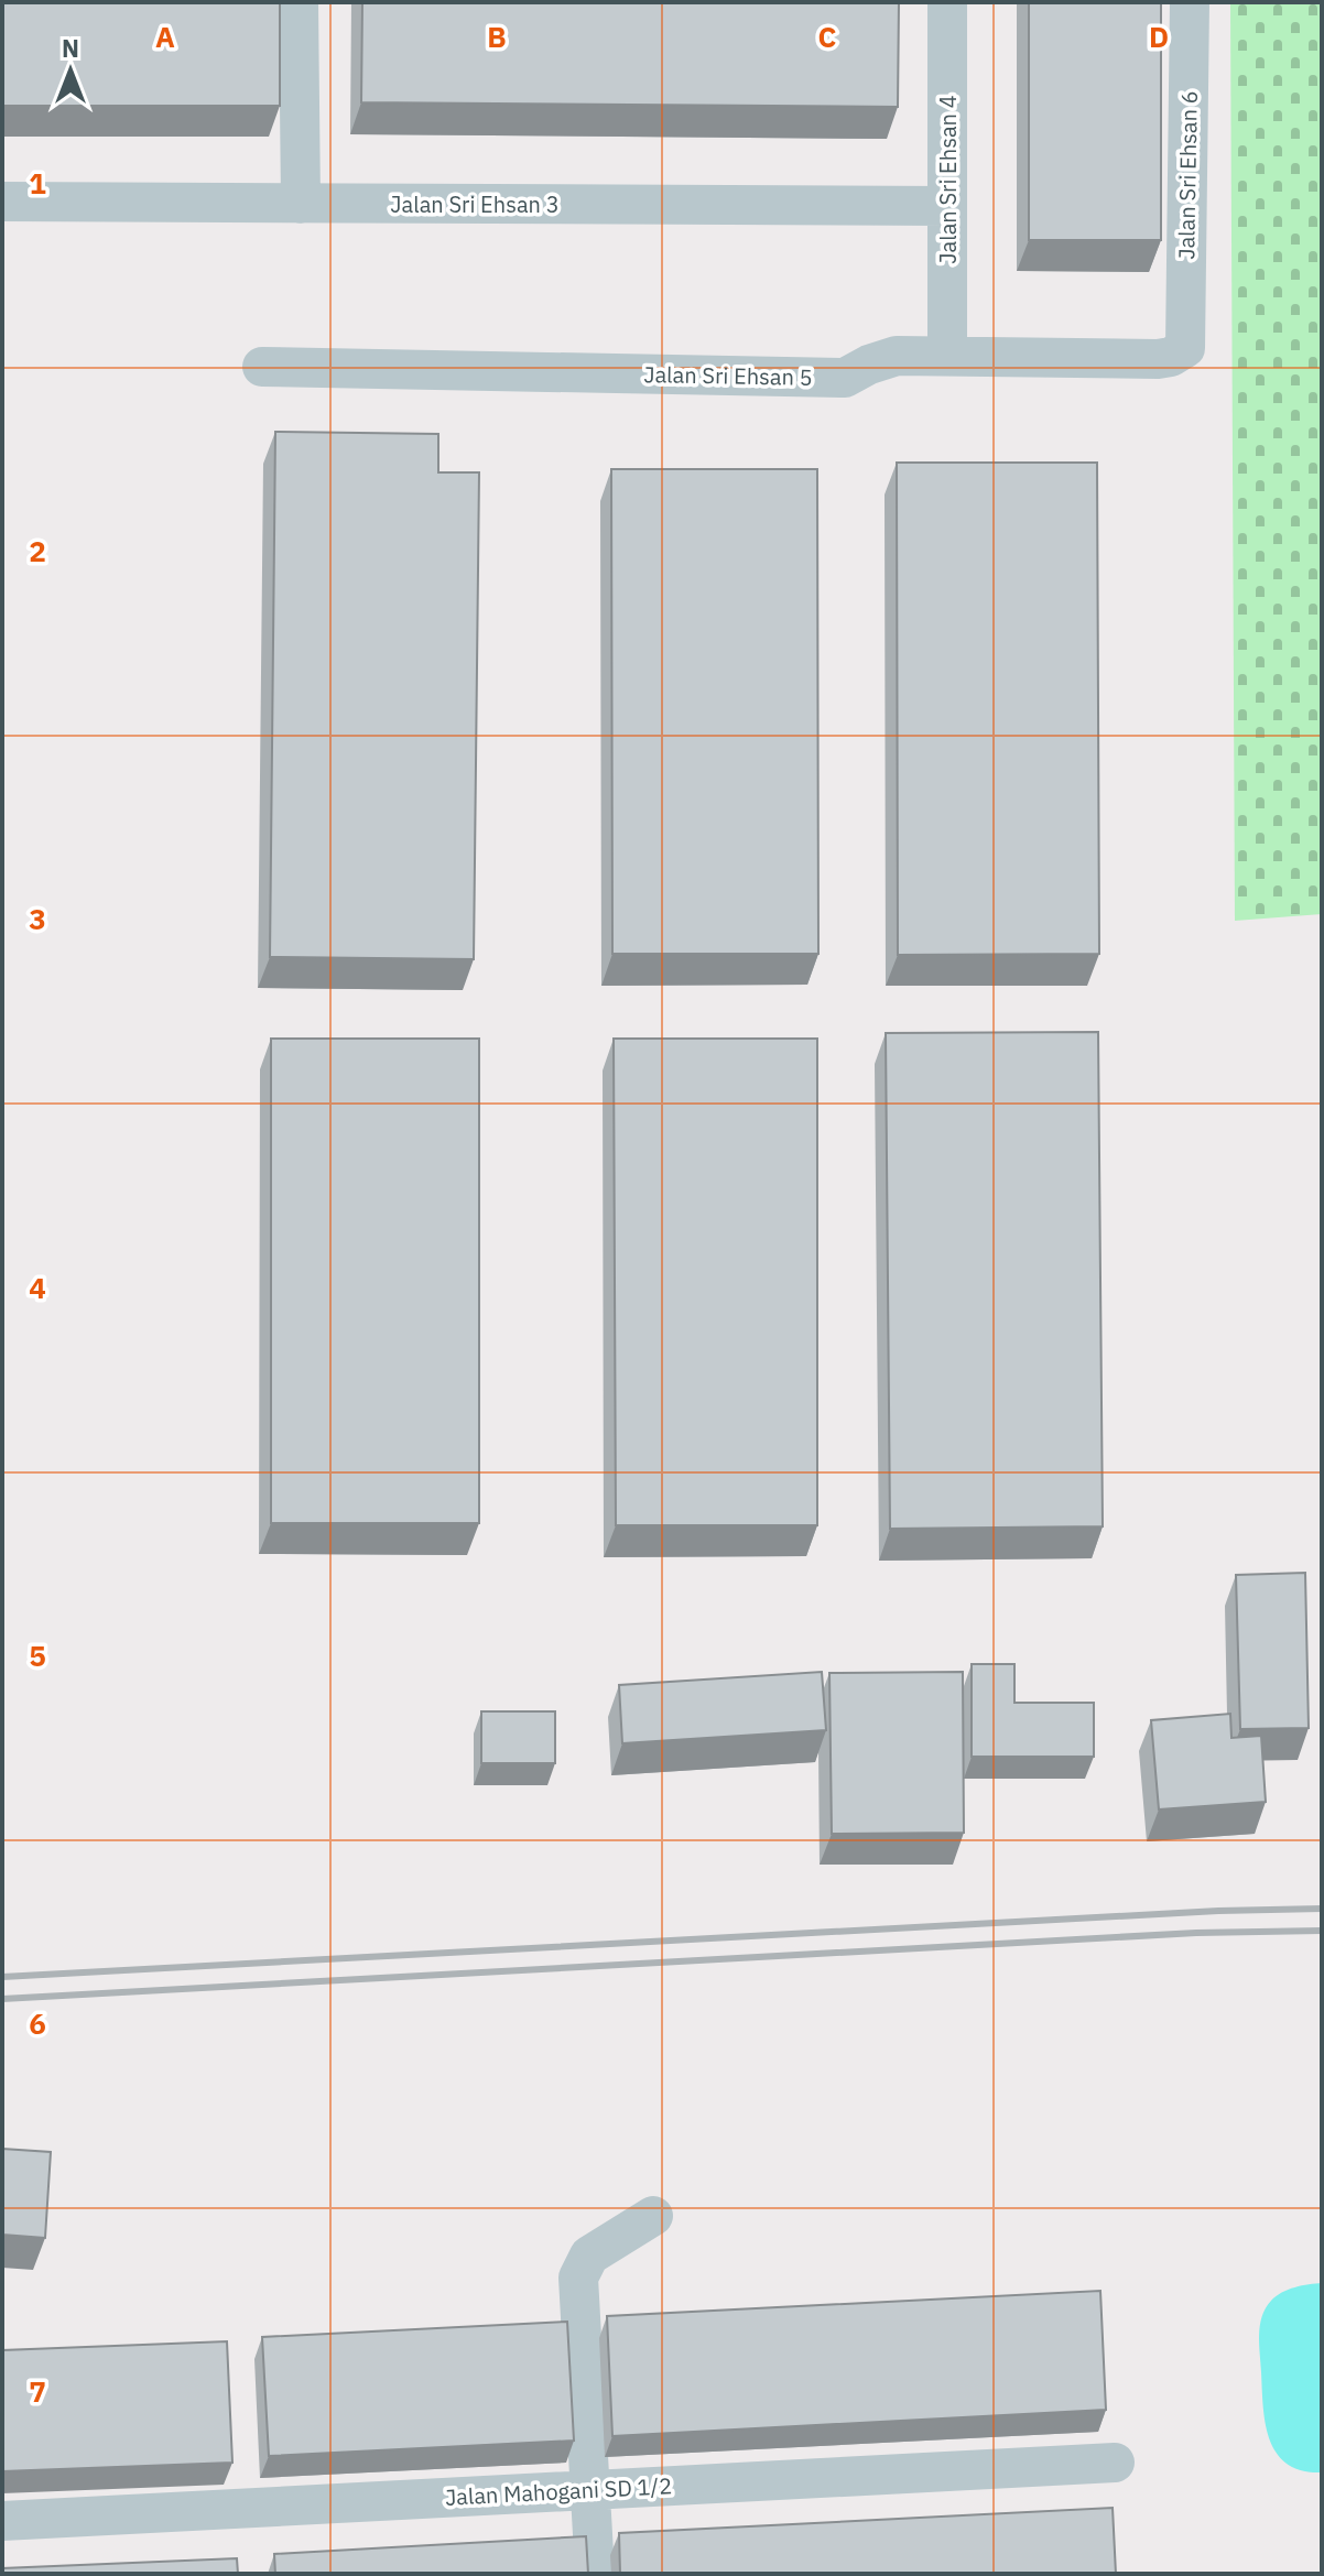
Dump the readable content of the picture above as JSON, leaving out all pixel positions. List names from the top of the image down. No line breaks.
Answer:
{"streets":{"street":["Jalan Sri Ehsan 6","Jalan Sri Ehsan 4","Jalan Sri Ehsan 3","Jalan Sri Ehsan 5","Jalan Mahogani SD 1/2"]},"crossings":[["Jalan Sri Ehsan 6","Jalan Sri Ehsan 5"],["Jalan Sri Ehsan 4","Jalan Sri Ehsan 3"],["Jalan Sri Ehsan 4","Jalan Sri Ehsan 5"]],"north":"top","grid":{"columns":["A","B","C","D"],"rows":["1","2","3","4","5","6","7"]}}
